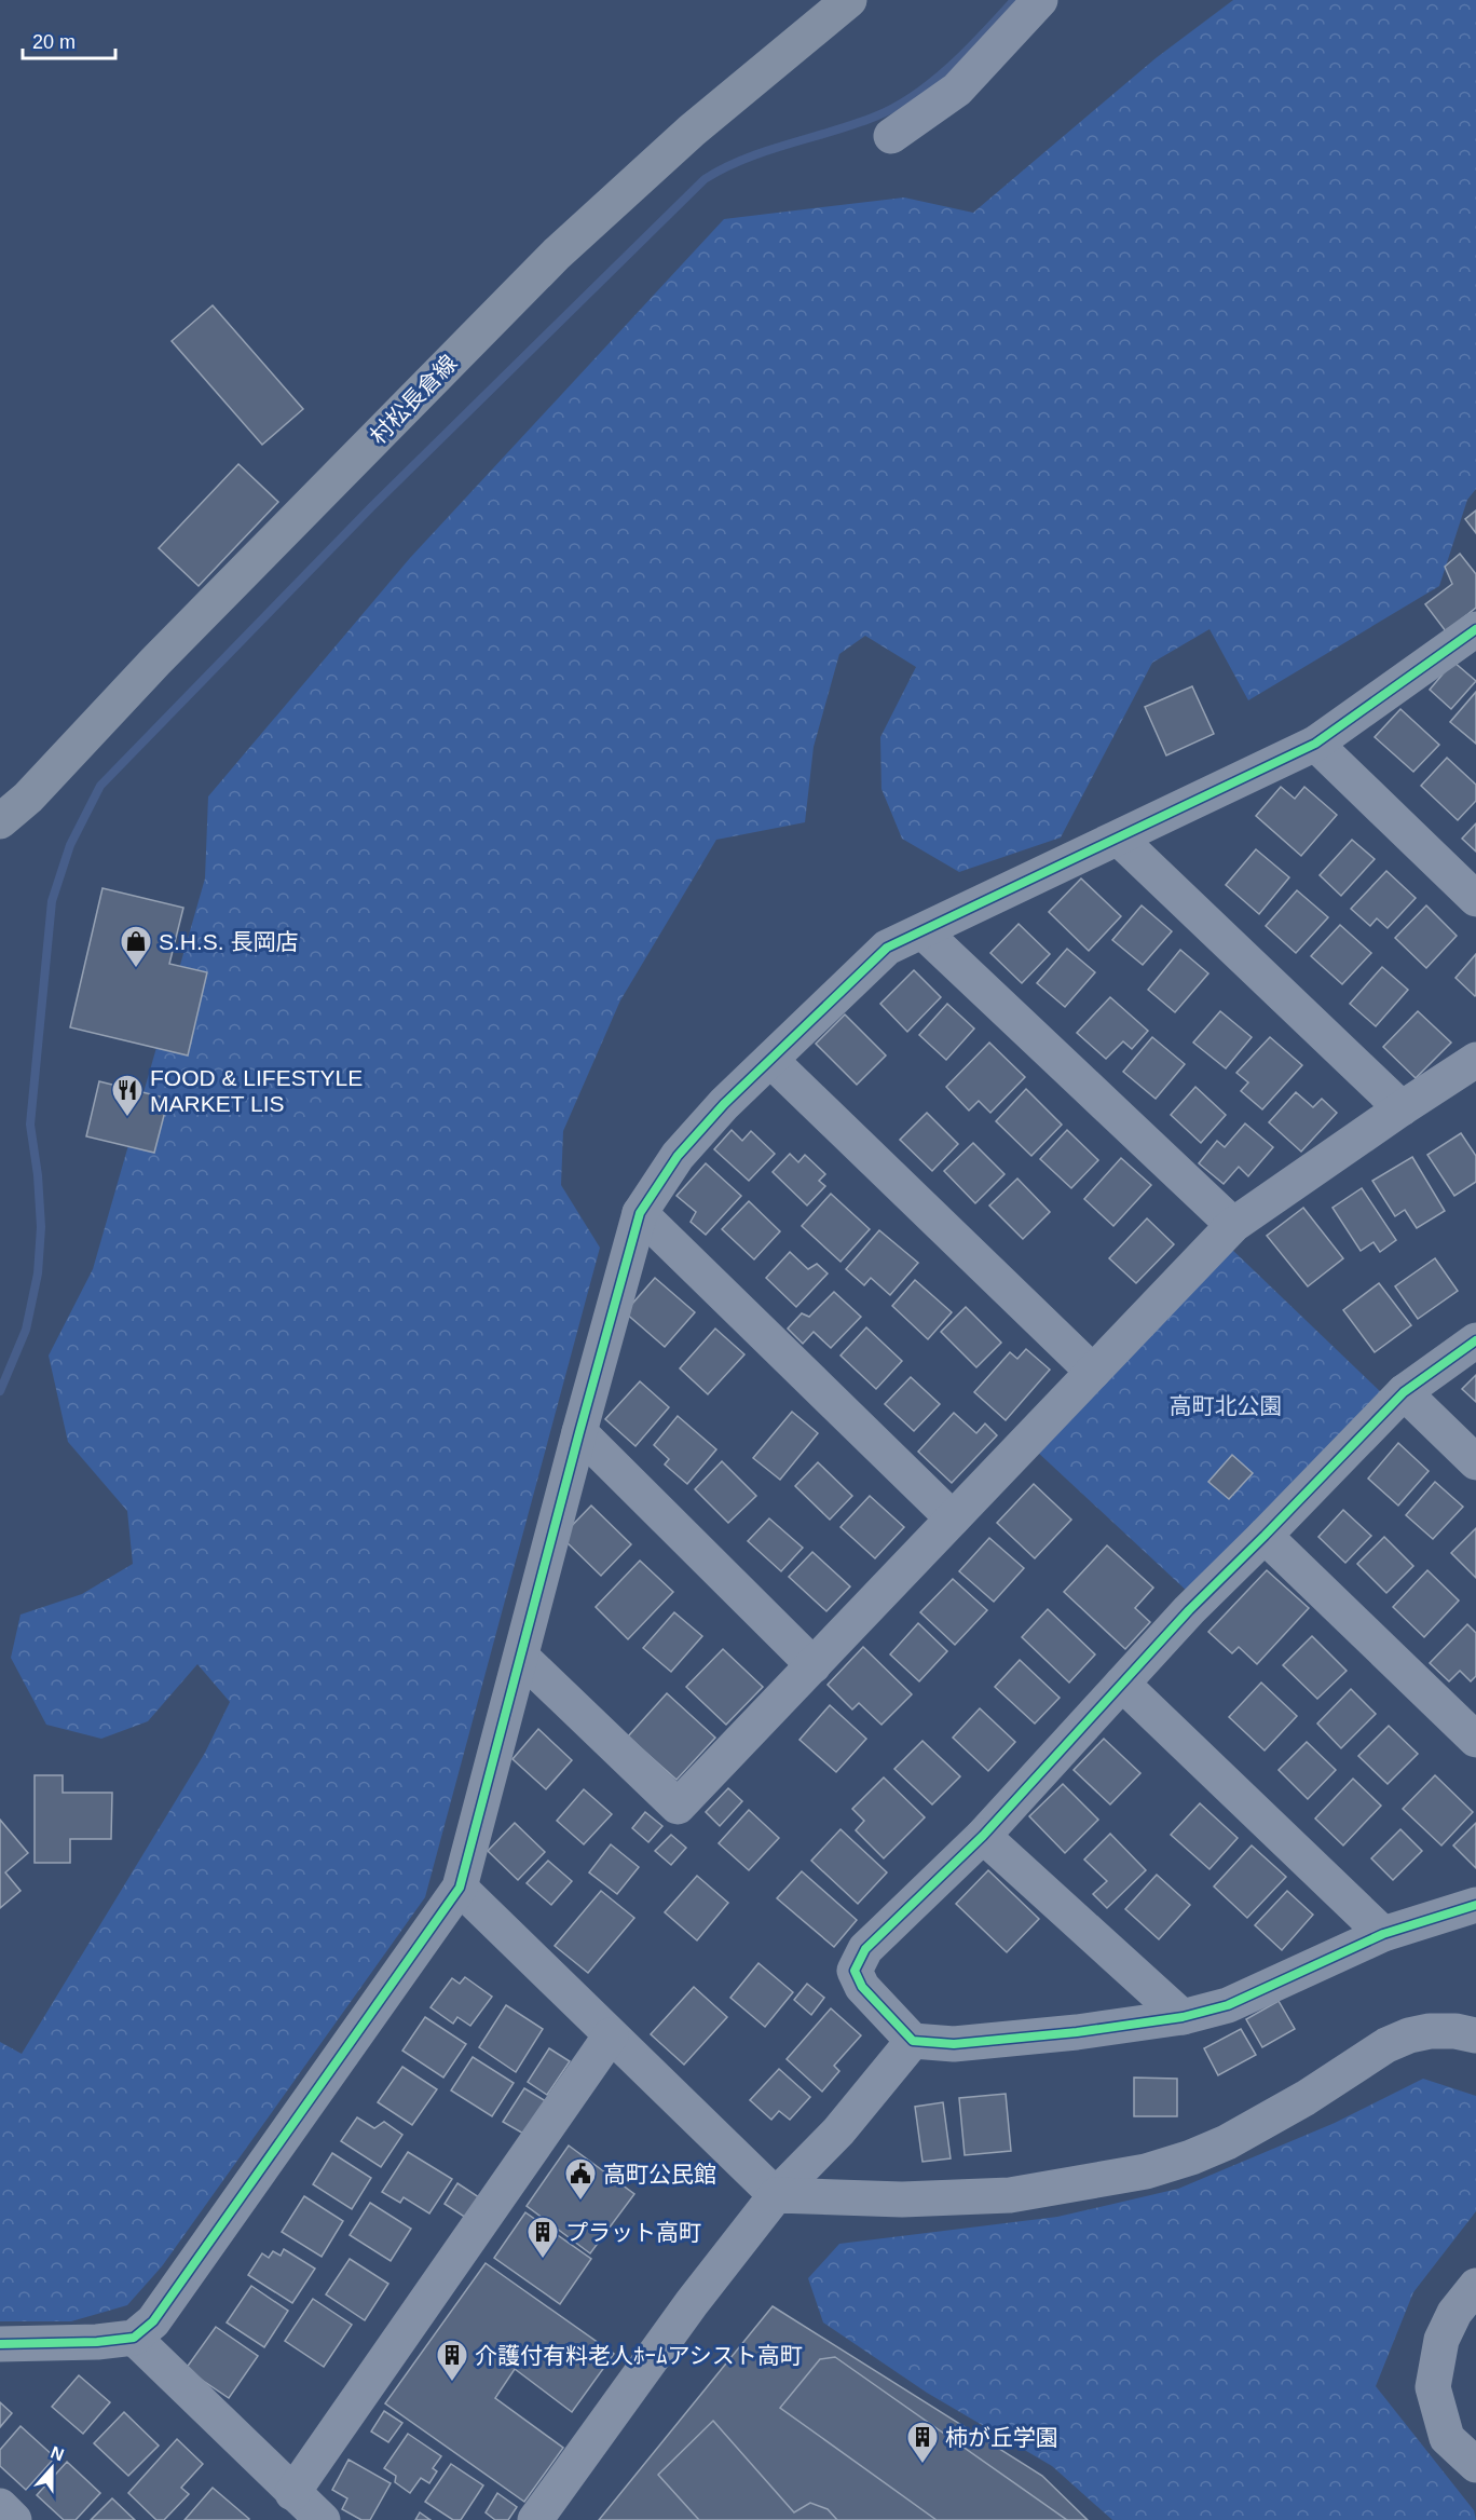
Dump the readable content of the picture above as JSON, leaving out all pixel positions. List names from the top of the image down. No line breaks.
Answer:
{"streets":{"main road":["村松長倉線"]},"parks":["高町北公園"],"places":{"shop":["S.H.S. 長岡店"],"restaurant":["FOOD & LIFESTYLE MARKET LIS"],"public building":["高町公民館"],"building":["プラット高町","介護付有料老人ﾎｰﾑアシスト高町","柿が丘学園"]},"scale_bar":"20 m","north":"top"}
